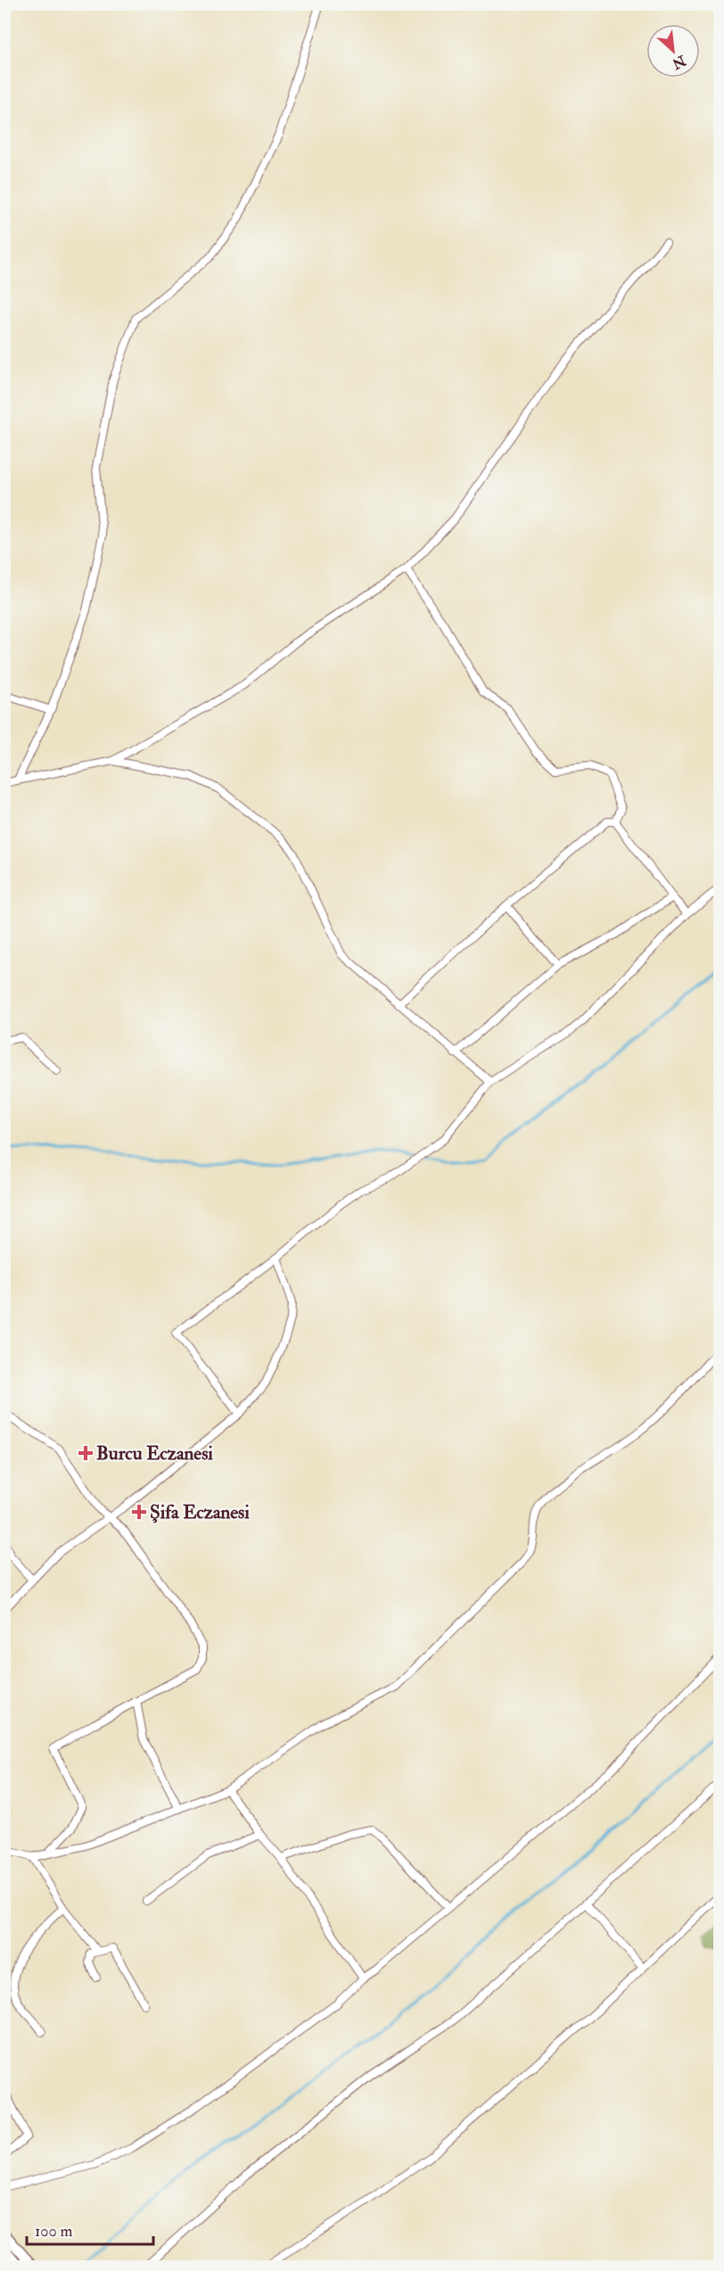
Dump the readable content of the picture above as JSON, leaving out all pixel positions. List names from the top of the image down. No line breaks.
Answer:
{"places":{"health":["Burcu Eczanesi","Şifa Eczanesi"]},"scale_bar":"100 m","north":"bottom right"}
